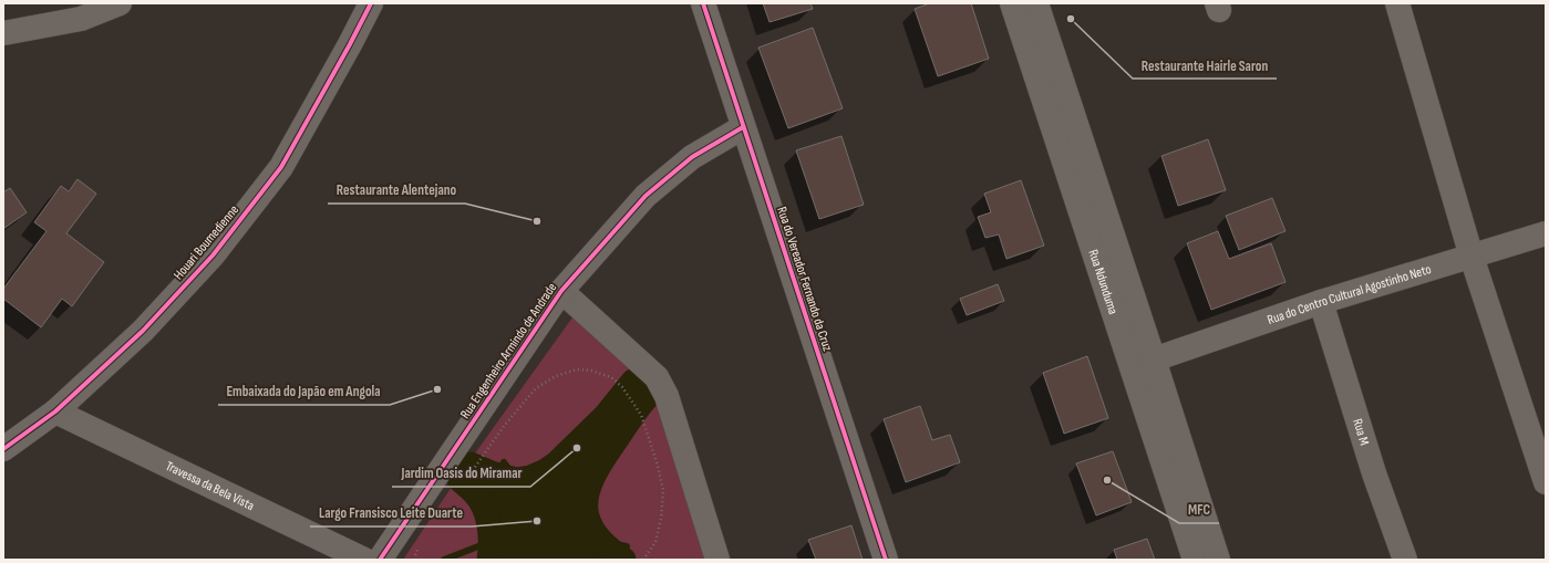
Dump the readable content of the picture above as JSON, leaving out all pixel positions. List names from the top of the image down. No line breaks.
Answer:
{"streets":{"street":["Houari Boumedienne","Rua do Vereador Fernando da Cruz","Rua Ndunduma","Rua do Centro Cultural Agostinho Neto","Rua Engenheiro Armindo de Andrade","Rua M","Travessa da Bela Vista"]},"crossings":[["Houari Boumedienne","Travessa da Bela Vista"],["Rua do Vereador Fernando da Cruz","Rua Engenheiro Armindo de Andrade"],["Rua Ndunduma","Rua do Centro Cultural Agostinho Neto"],["Rua do Centro Cultural Agostinho Neto","Rua M"]],"places":["Restaurante Hairle Saron","Restaurante Alentejano","Embaixada do Japão em Angola","Jardim Oasis do Miramar","MFC","Largo Fransisco Leite Duarte"]}
